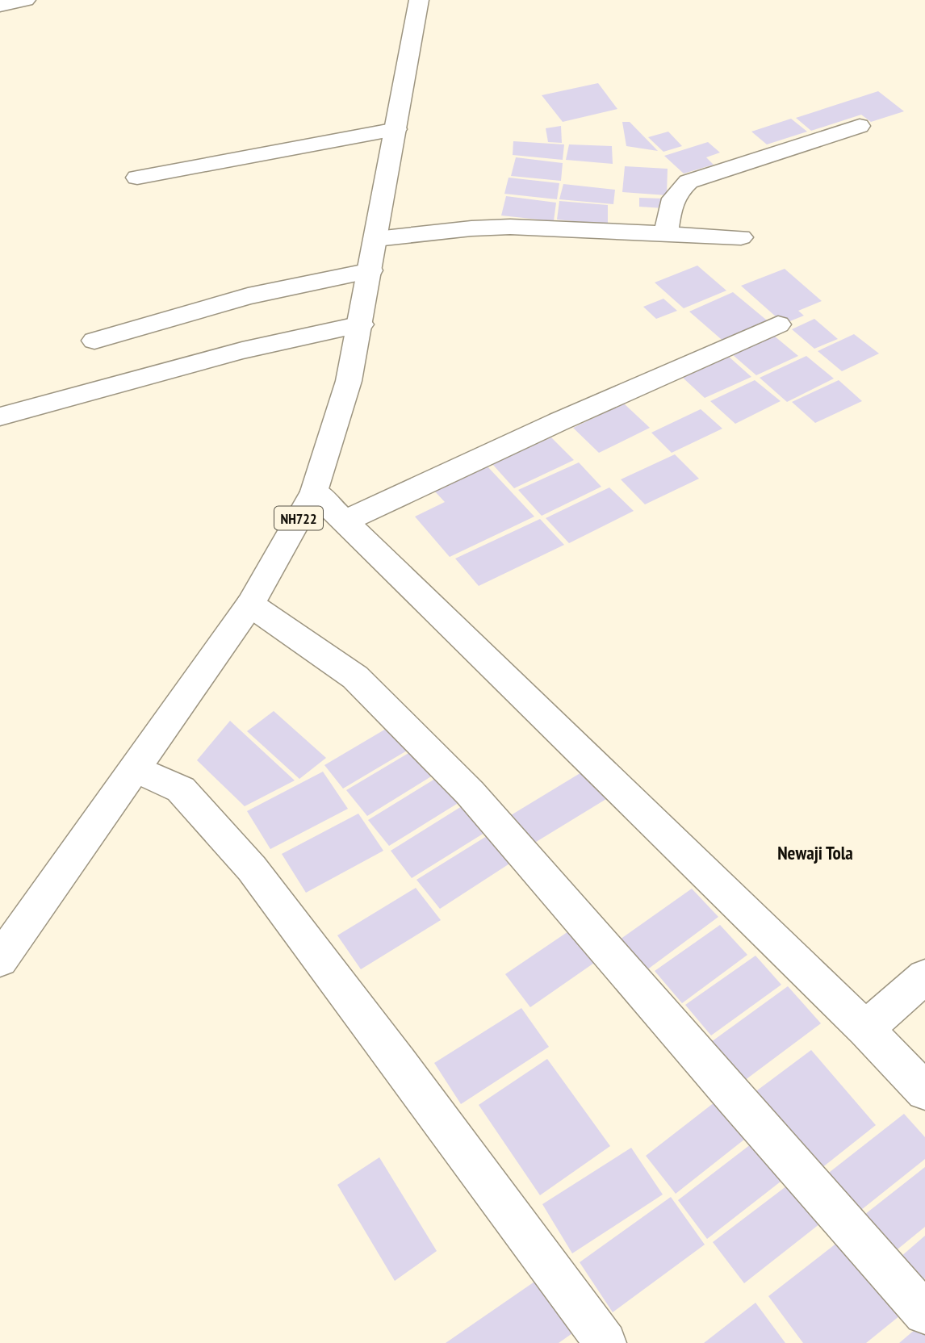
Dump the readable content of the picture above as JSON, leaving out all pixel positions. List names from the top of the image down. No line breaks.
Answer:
{"streets":{"main road":["NH722"]},"districts":["Newaji Tola"]}
